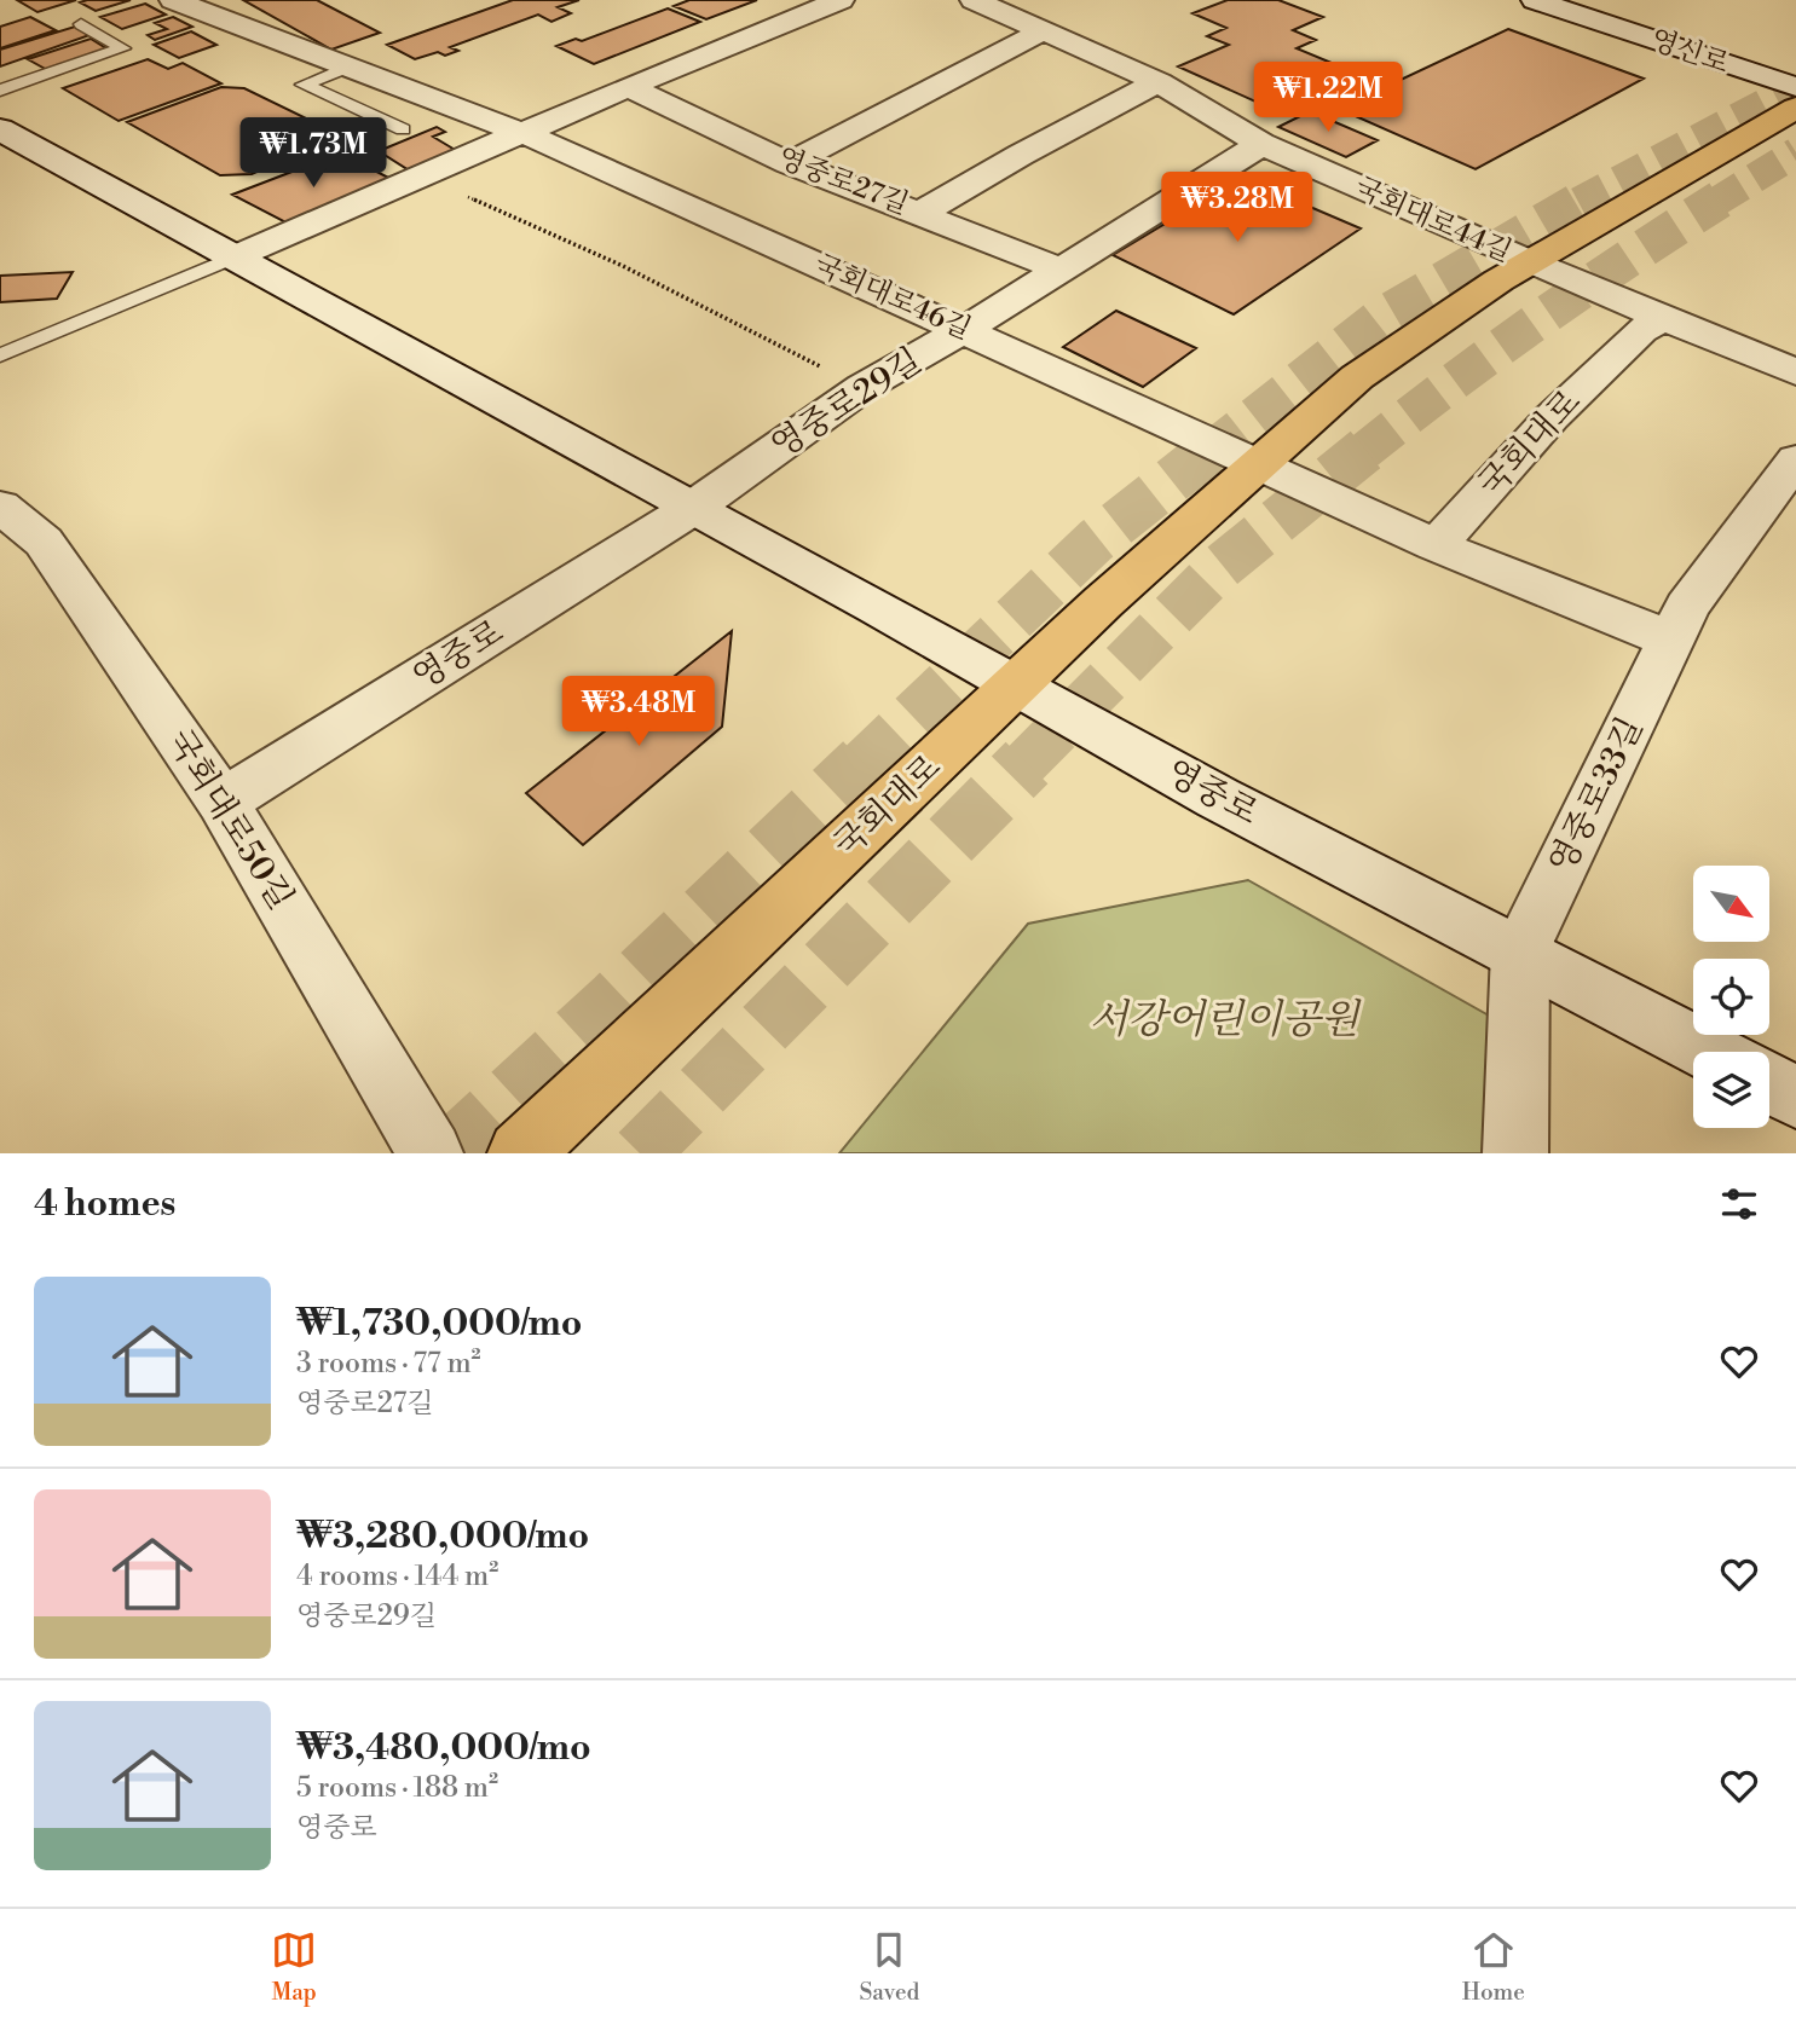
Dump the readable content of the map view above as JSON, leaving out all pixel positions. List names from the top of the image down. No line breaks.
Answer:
{"streets":{"main road":["국회대로"],"street":["영신로","영중로27길","국회대로44길","국회대로46길","영중로29길","영중로","영중로33길","국회대로50길"]},"crossings":[["영중로27길","영중로29길"],["국회대로44길","영중로29길"],["국회대로44길","국회대로"],["국회대로46길","영중로29길"],["국회대로46길","국회대로"],["영중로29길","영중로"],["국회대로","영중로"],["영중로","영중로33길"],["영중로","국회대로50길"]],"parks":["서강어린이공원"],"north":"bottom right","page":{"price":["₩1.22M","₩1.73M","₩3.28M","₩3.48M"],"heading":"4 homes","list":[{"name":"₩1,730,000/mo","note":"3 rooms · 77 m² · 영중로27길"},{"name":"₩3,280,000/mo","note":"4 rooms · 144 m² · 영중로29길"},{"name":"₩3,480,000/mo","note":"5 rooms · 188 m² · 영중로"}],"tabs":["Map","Saved","Home"]}}
